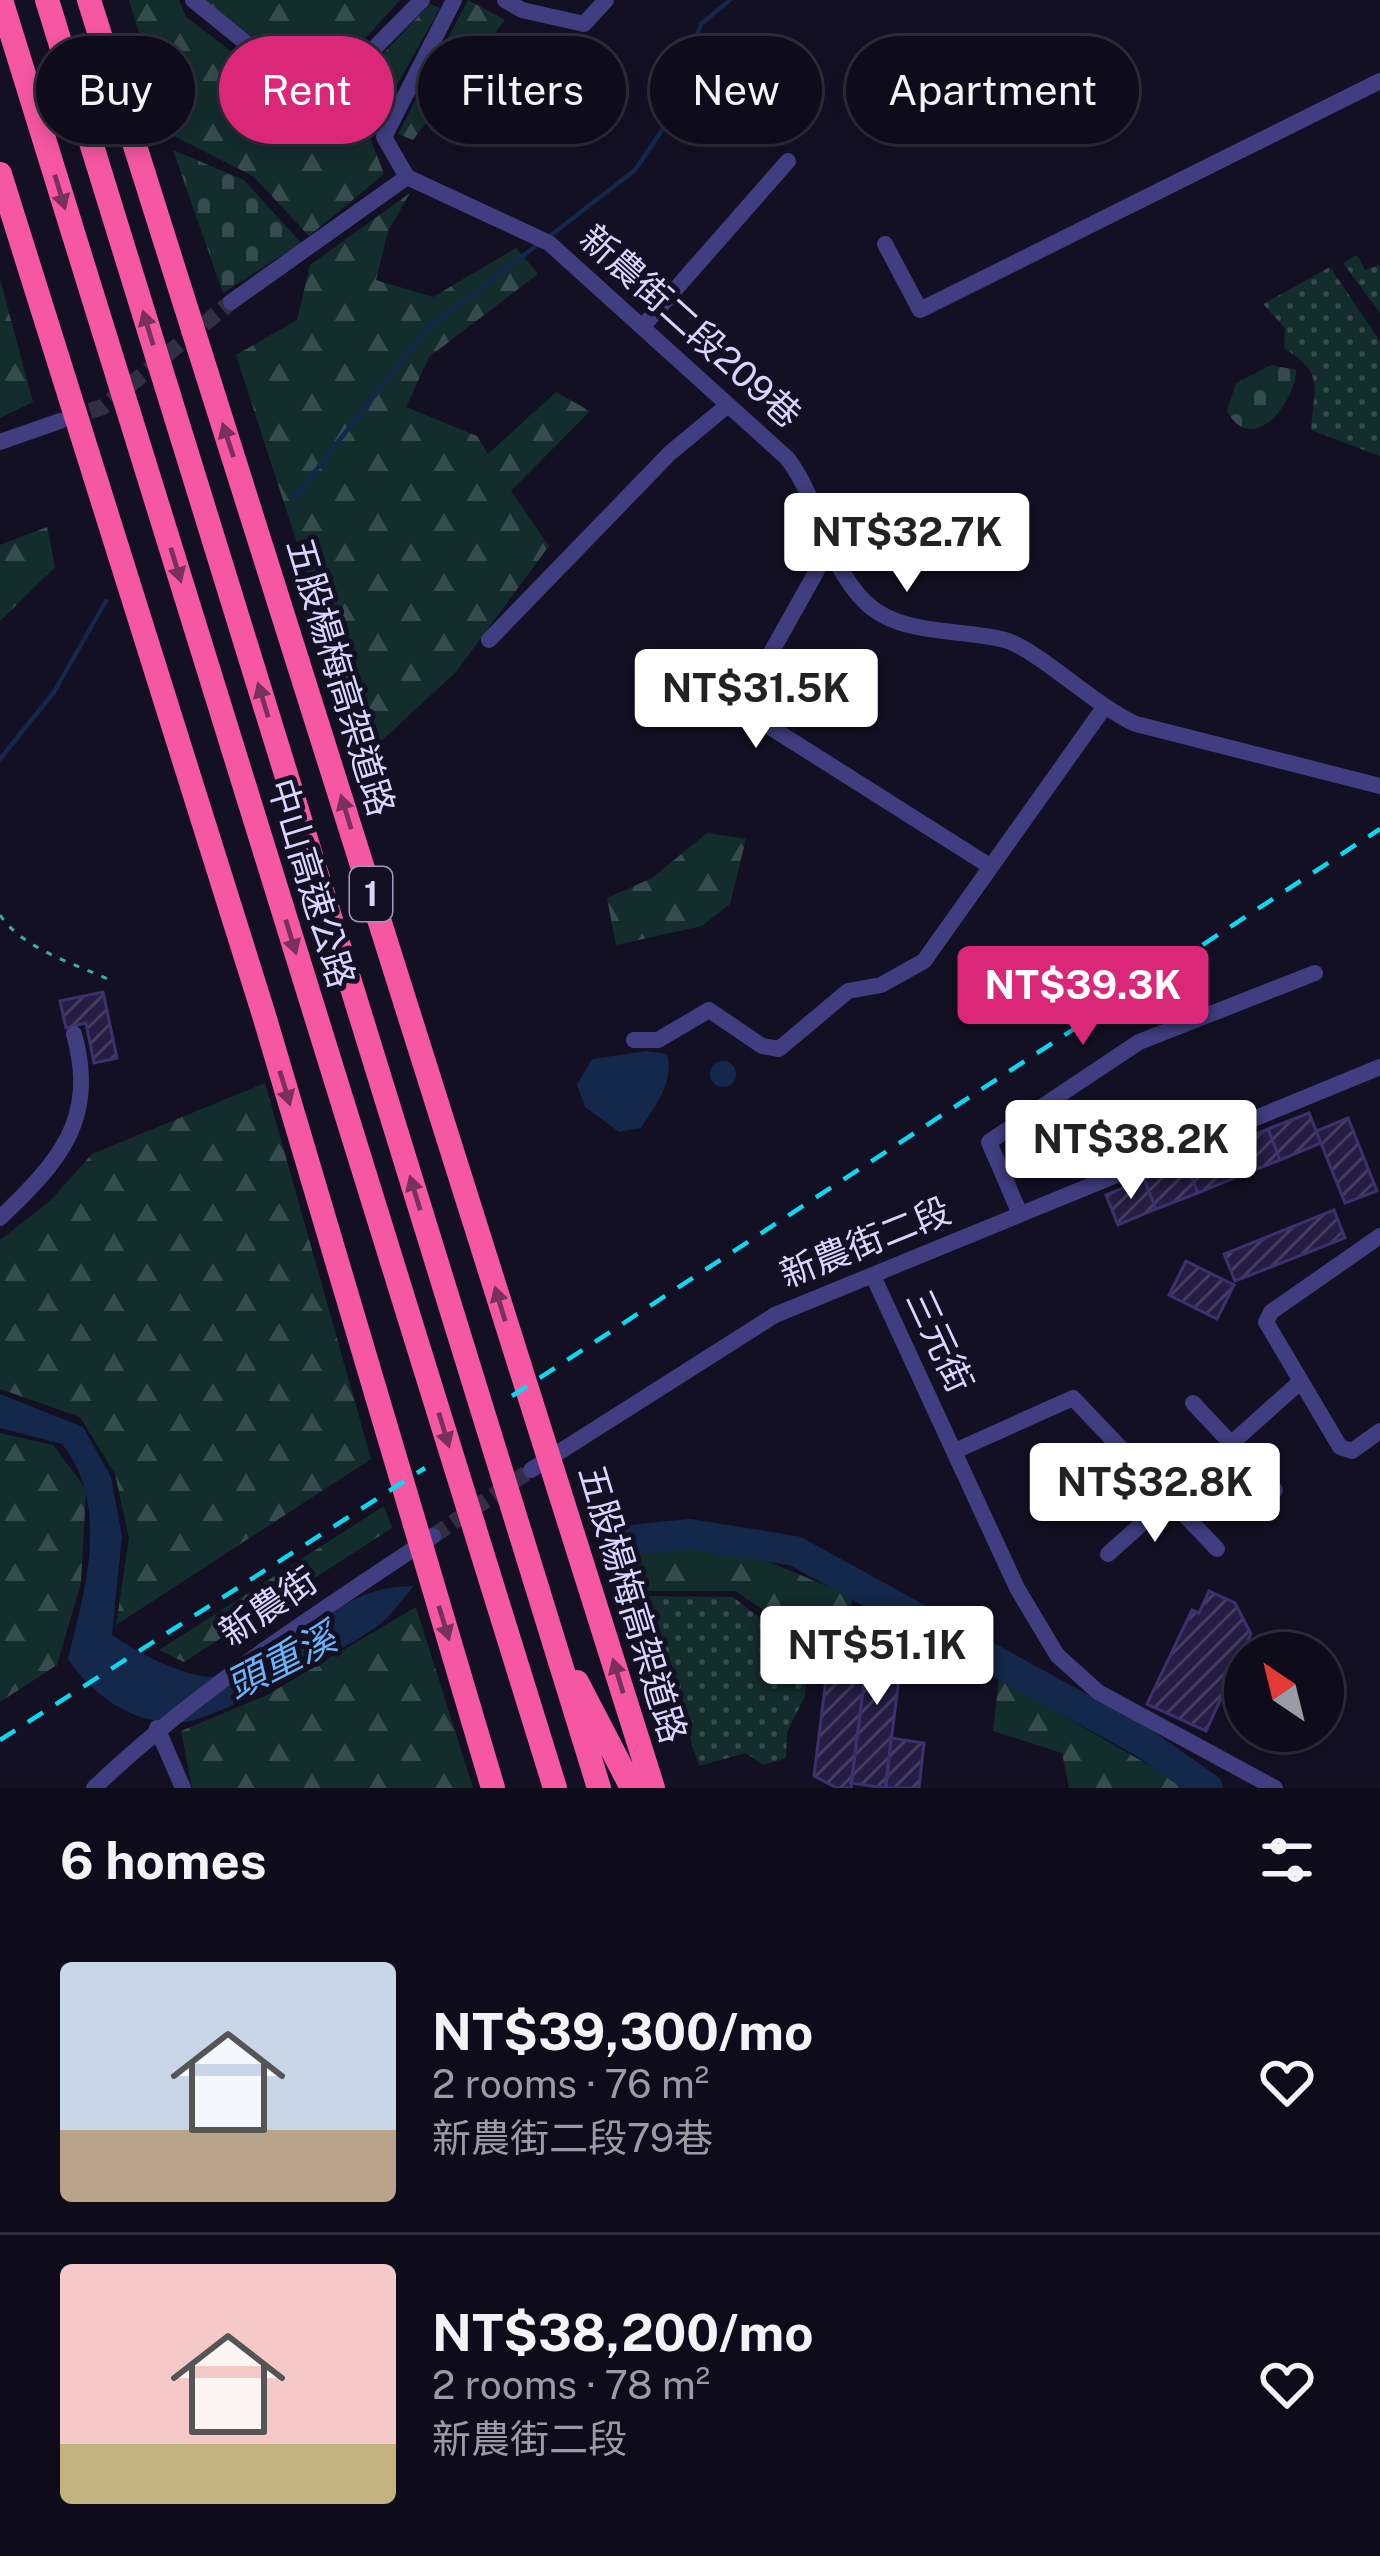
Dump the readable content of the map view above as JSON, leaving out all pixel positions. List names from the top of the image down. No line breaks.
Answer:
{"streets":{"highway":["五股楊梅高架道路","中山高速公路","1"],"street":["新農街二段209巷","新農街二段","三元街","新農街"]},"crossings":[["新農街二段","三元街"]],"water":["頭重溪"],"north":"top left","page":{"chip":["Buy","Rent","Filters","New","Apartment"],"price":["NT$32.7K","NT$31.5K","NT$39.3K","NT$38.2K","NT$32.8K","NT$51.1K"],"heading":"6 homes","list":[{"name":"NT$39,300/mo","note":"2 rooms · 76 m² · 新農街二段79巷"},{"name":"NT$38,200/mo","note":"2 rooms · 78 m² · 新農街二段"}]}}
